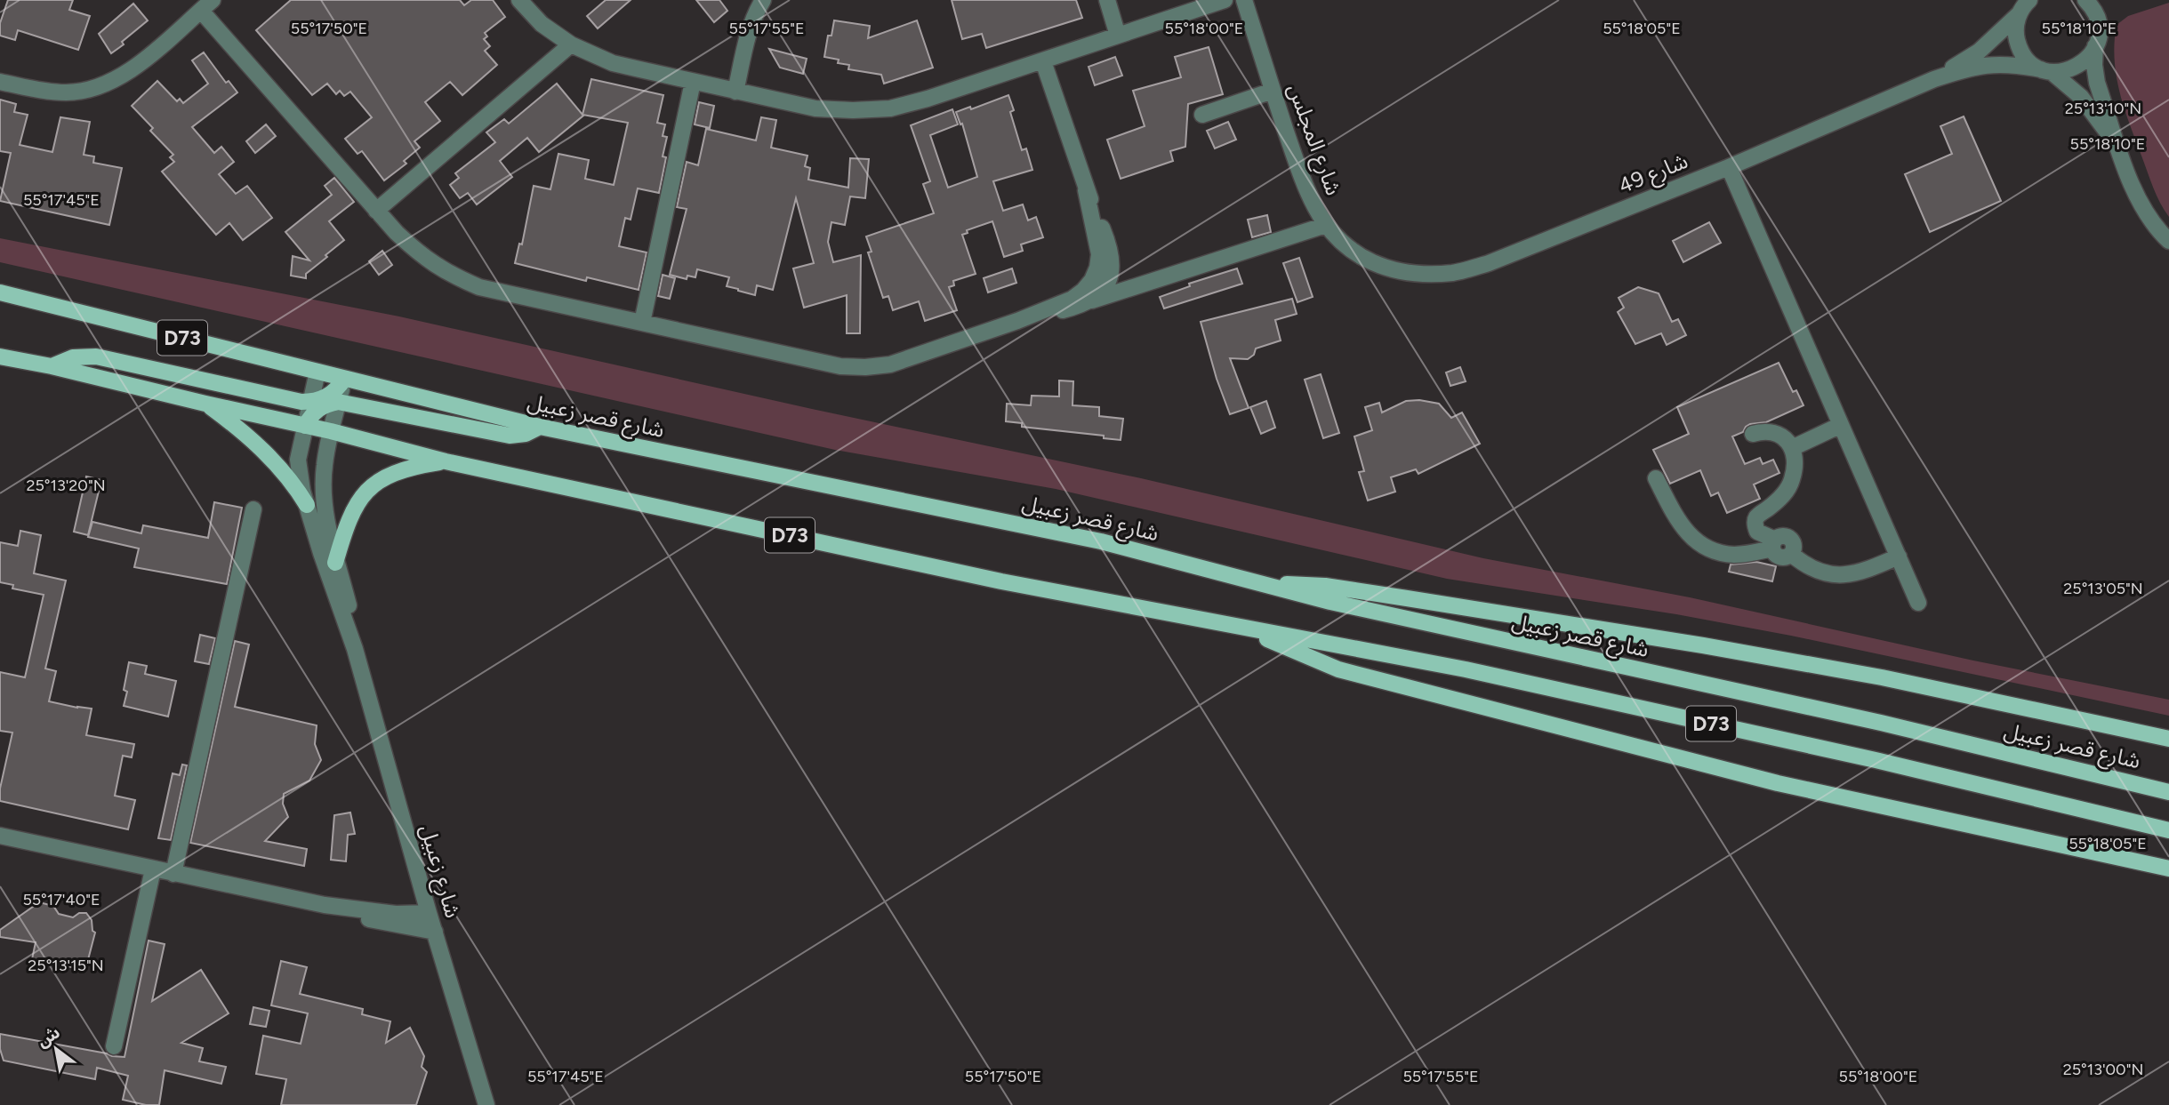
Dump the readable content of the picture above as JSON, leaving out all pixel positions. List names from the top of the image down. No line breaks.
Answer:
{"streets":{"main road":["D73","شارع قصر زعبيل"],"street":["شارع المجلس","شارع 49","شارع زعبيل"]},"crossings":[["شارع المجلس","شارع 49"],["D73","شارع زعبيل"],["شارع قصر زعبيل","شارع زعبيل"]],"north":"top left","coordinates":["55°18'05\"E","55°18'10\"E","55°17'50\"E","55°17'55\"E","55°18'00\"E","25°13'10\"N","55°17'45\"E","25°13'20\"N","25°13'05\"N","55°17'40\"E","25°13'15\"N","25°13'00\"N"]}
